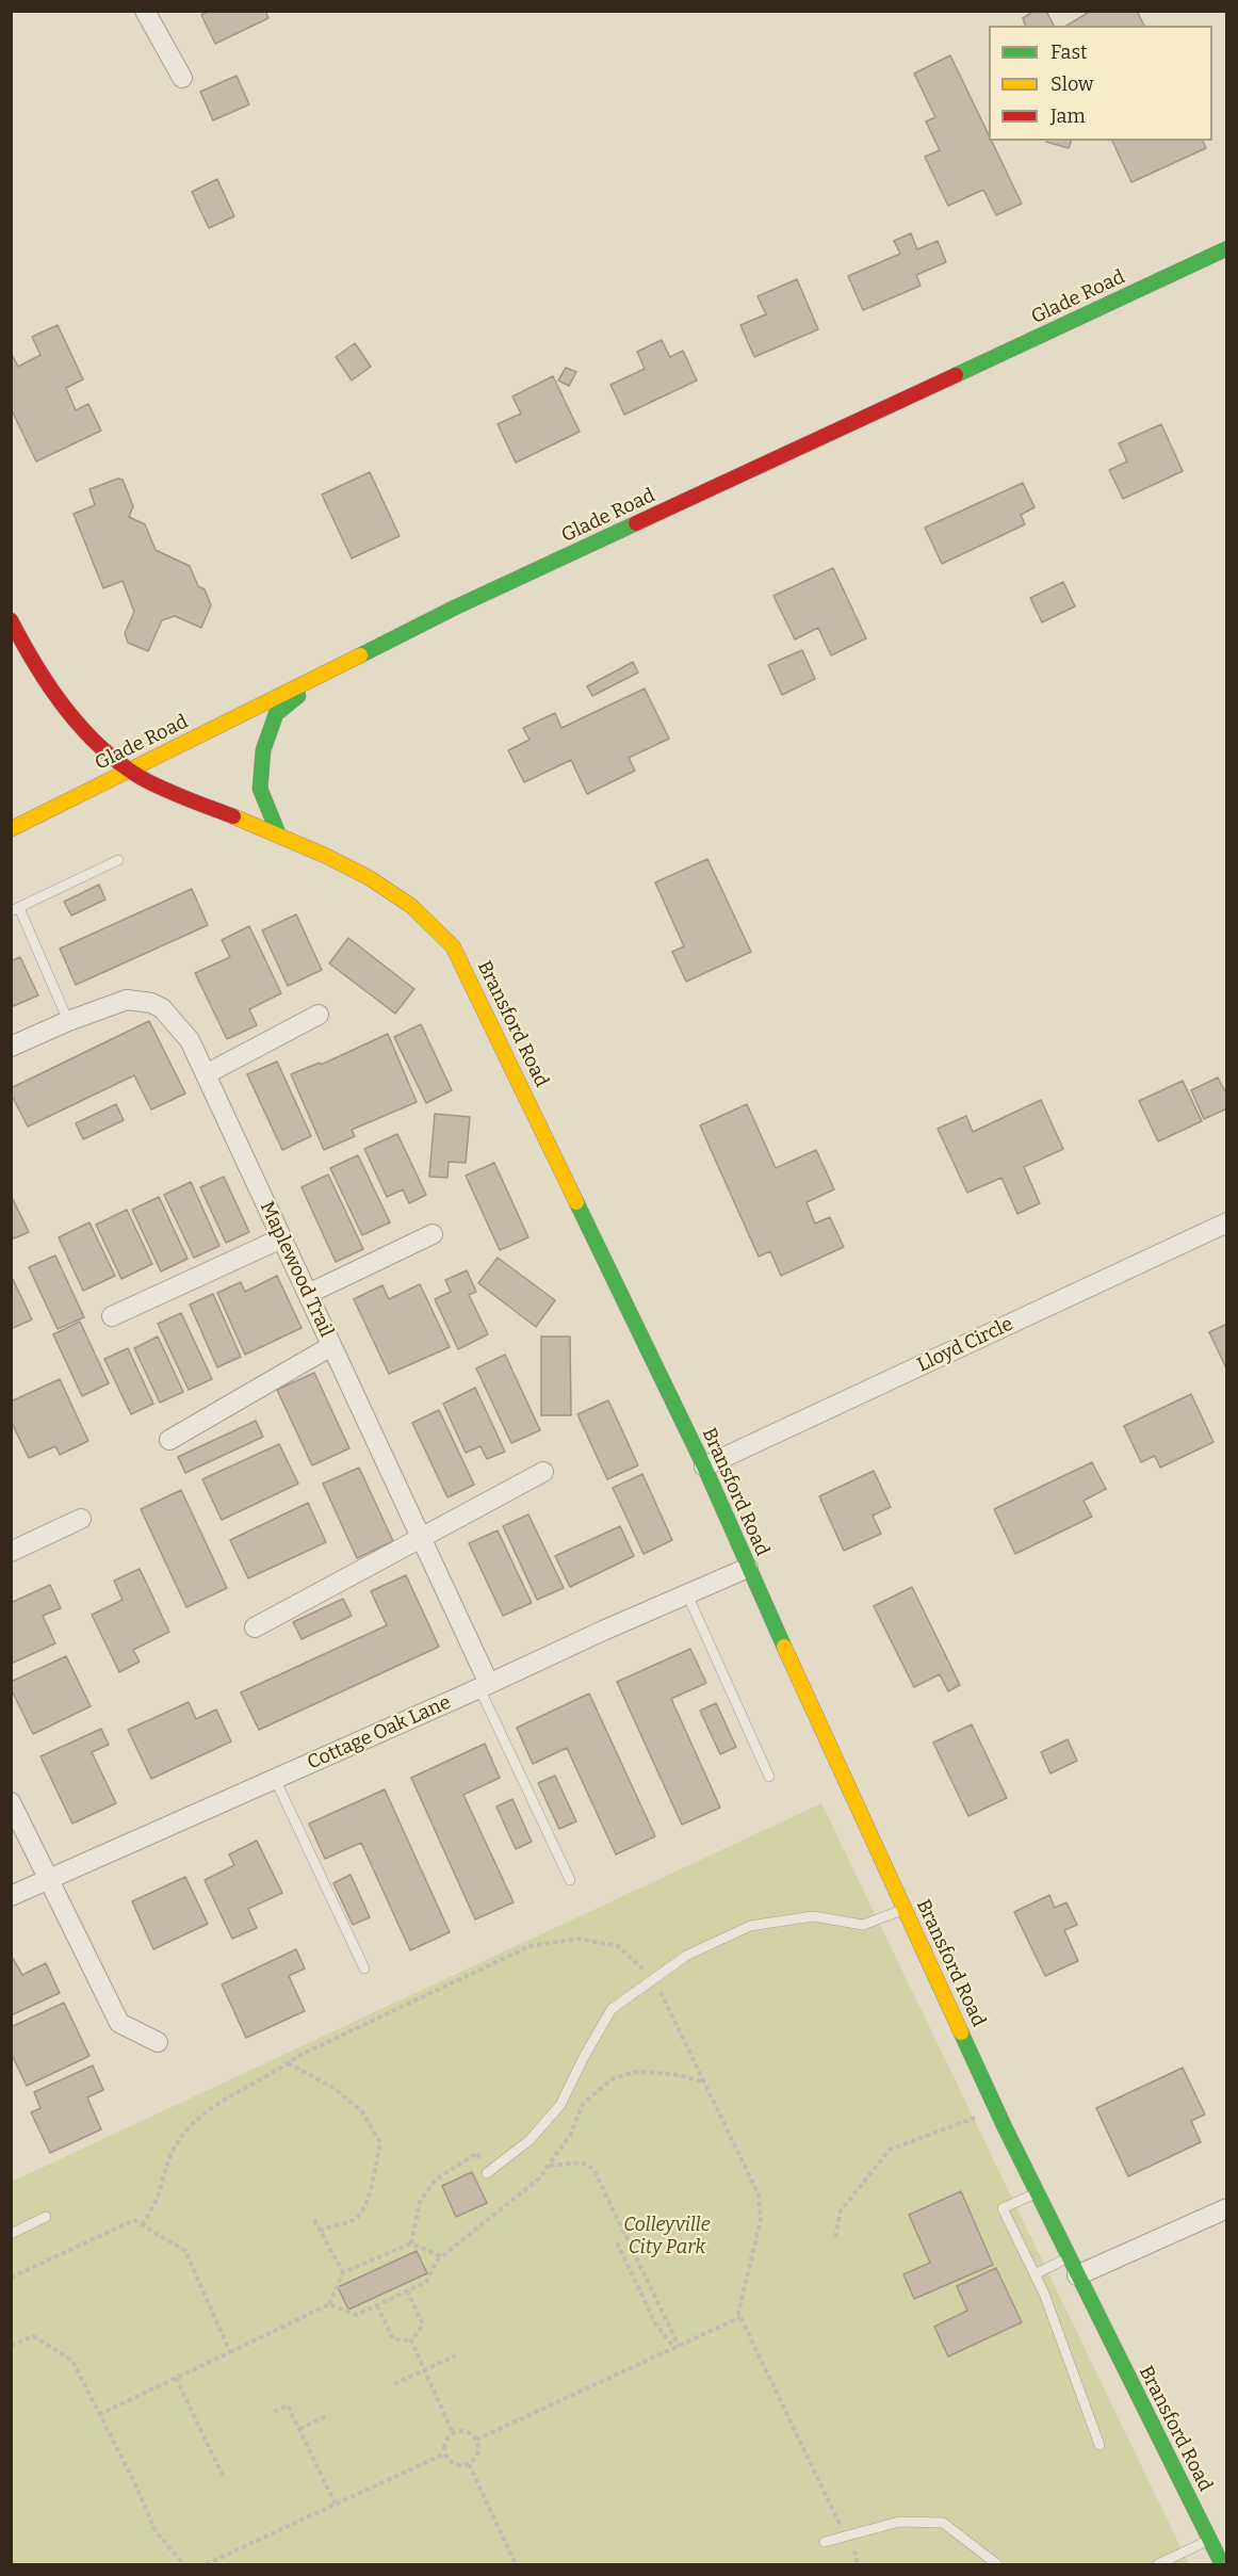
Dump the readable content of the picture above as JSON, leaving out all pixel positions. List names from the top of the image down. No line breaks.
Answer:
{"streets":{"street":["Glade Road","Bransford Road","Maplewood Trail","Lloyd Circle","Cottage Oak Lane"]},"crossings":[["Glade Road","Bransford Road"],["Bransford Road","Lloyd Circle"],["Bransford Road","Cottage Oak Lane"],["Maplewood Trail","Cottage Oak Lane"]],"parks":["Colleyville City Park"],"legend":["Fast","Slow","Jam"]}
